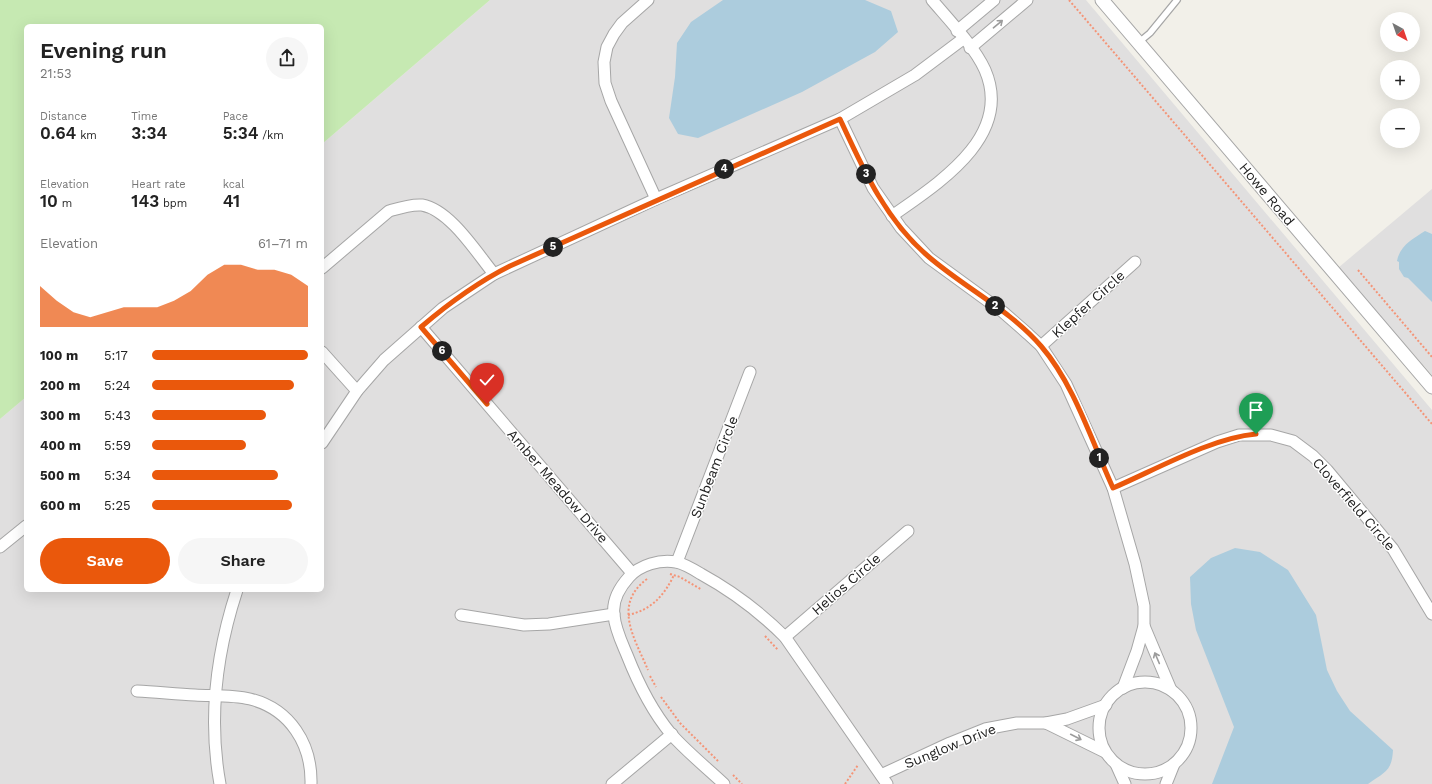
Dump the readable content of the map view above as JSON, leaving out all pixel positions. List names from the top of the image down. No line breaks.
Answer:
{"streets":{"street":["Howe Road","Klepfer Circle","Sunbeam Circle","Amber Meadow Drive","Cloverfield Circle","Helios Circle","Sunglow Drive"]},"north":"bottom right","page":{"map_buttons":["+","−"],"heading":["Evening run","21:53"],"stats":[["Distance","0.64 km"],["Time","3:34"],["Pace","5:34 /km"],["Elevation","10 m"],["Heart rate","143 bpm"],["kcal","41"]],"pins":["4","3","5","2","6","1"],"chart":["Elevation","61–71 m"],"list":[{"name":"100 m","note":"5:17"},{"name":"200 m","note":"5:24"},{"name":"300 m","note":"5:43"},{"name":"400 m","note":"5:59"},{"name":"500 m","note":"5:34"},{"name":"600 m","note":"5:25"}],"buttons":["Save","Share"]}}
